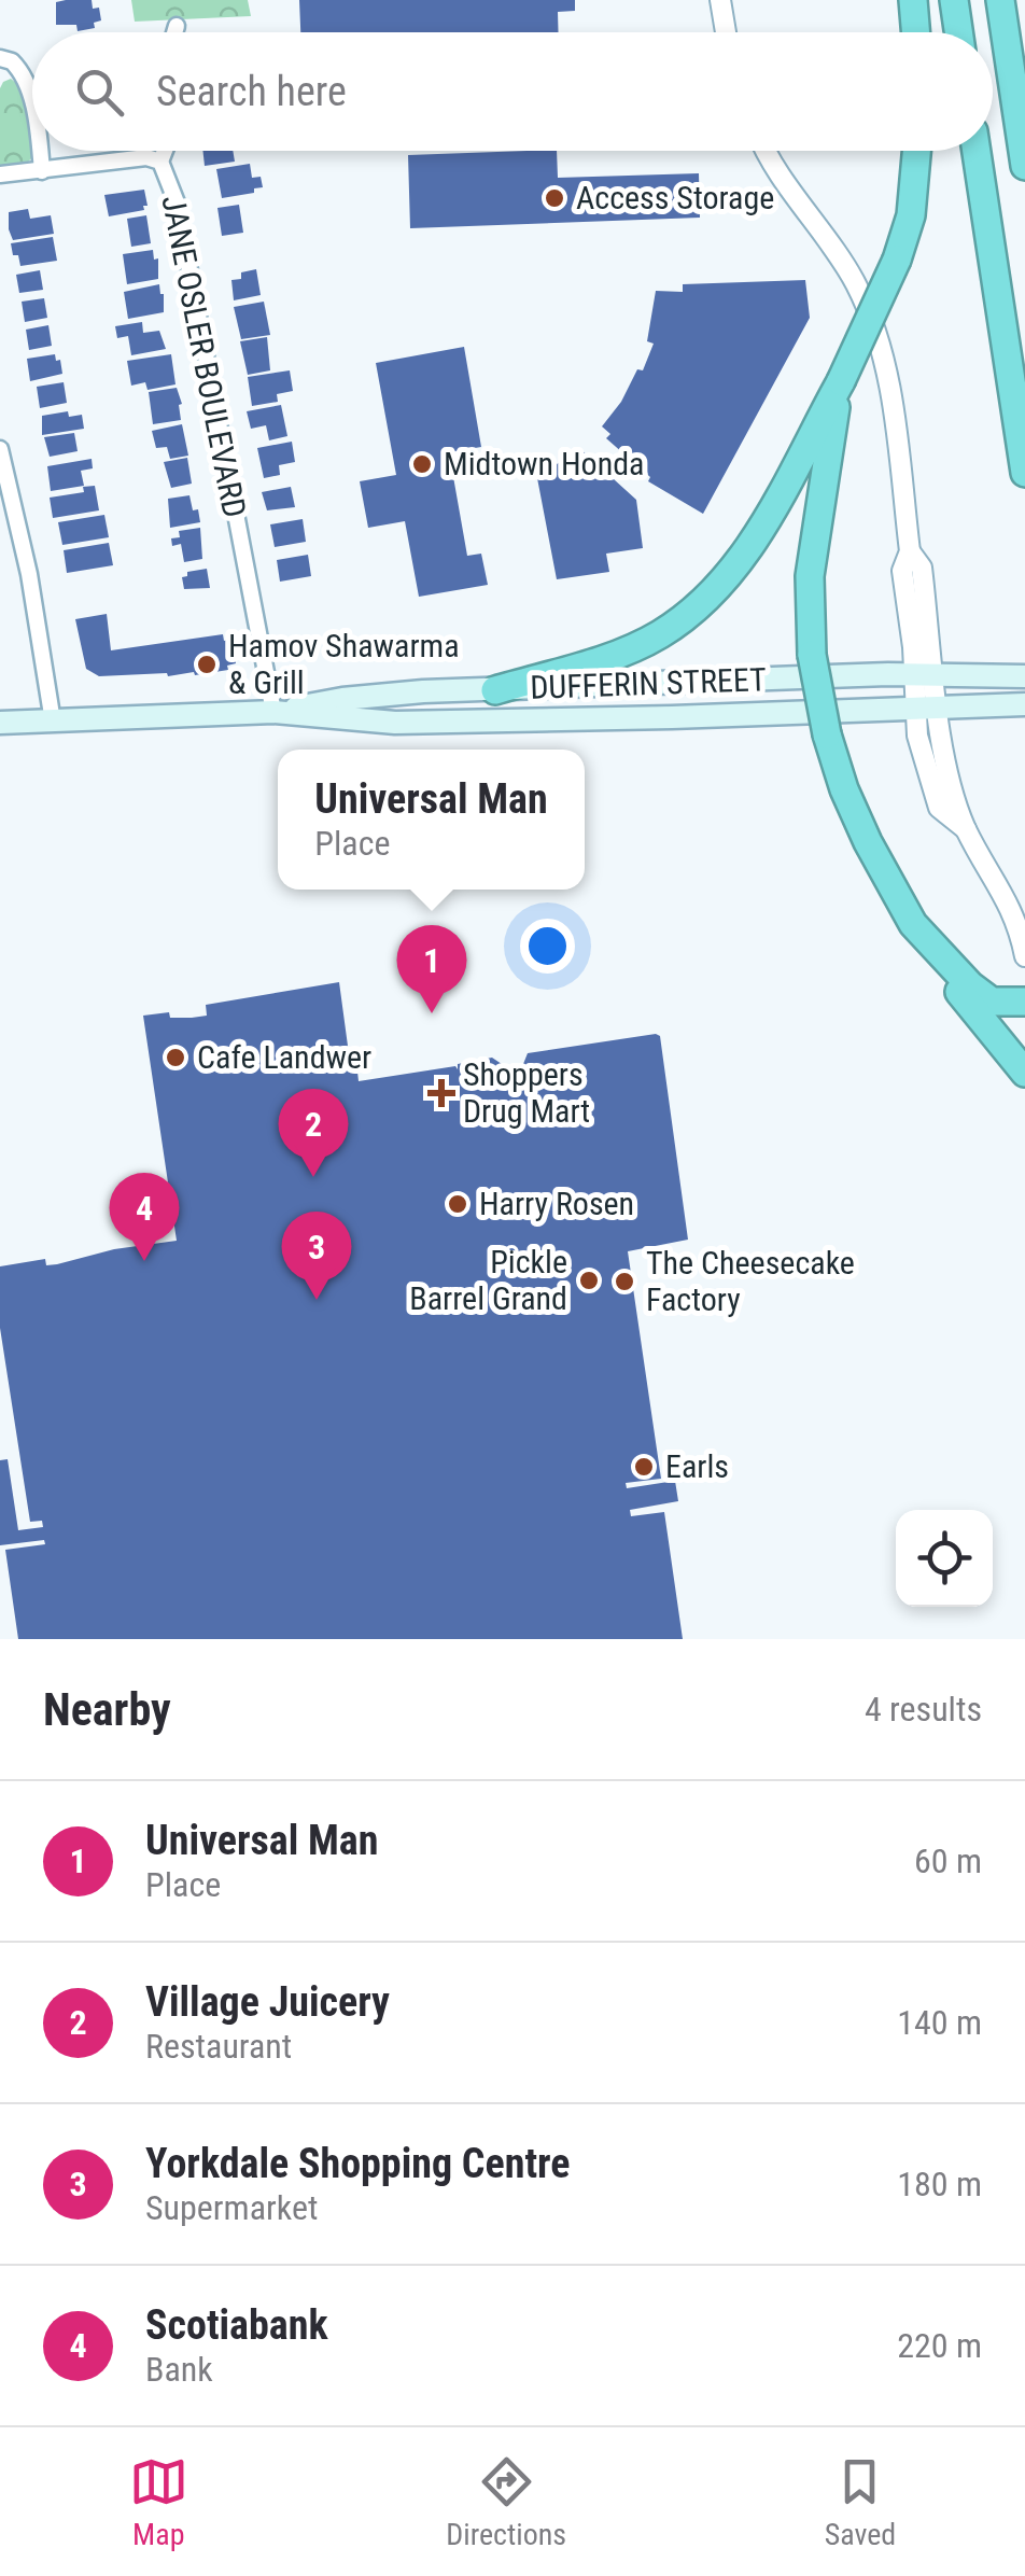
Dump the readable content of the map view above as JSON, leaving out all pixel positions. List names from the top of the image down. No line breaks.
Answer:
{"streets":{"main road":["DUFFERIN STREET"],"street":["JANE OSLER BOULEVARD"]},"crossings":[["JANE OSLER BOULEVARD","DUFFERIN STREET"]],"places":{"other":["Access Storage","Midtown Honda","Hamov Shawarma & Grill","Cafe Landwer","Harry Rosen","Pickle Barrel Grand","The Cheesecake Factory","Earls"],"health":["Shoppers Drug Mart"]},"page":{"search":"Search here","popup":["Universal Man","Place"],"pins":["1","2","4","3"],"heading":["Nearby","4 results"],"list":[{"mark":"1","name":"Universal Man","note":"Place","value":"60 m"},{"mark":"2","name":"Village Juicery","note":"Restaurant","value":"140 m"},{"mark":"3","name":"Yorkdale Shopping Centre","note":"Supermarket","value":"180 m"},{"mark":"4","name":"Scotiabank","note":"Bank","value":"220 m"}],"nav":["Map","Directions","Saved"]}}
